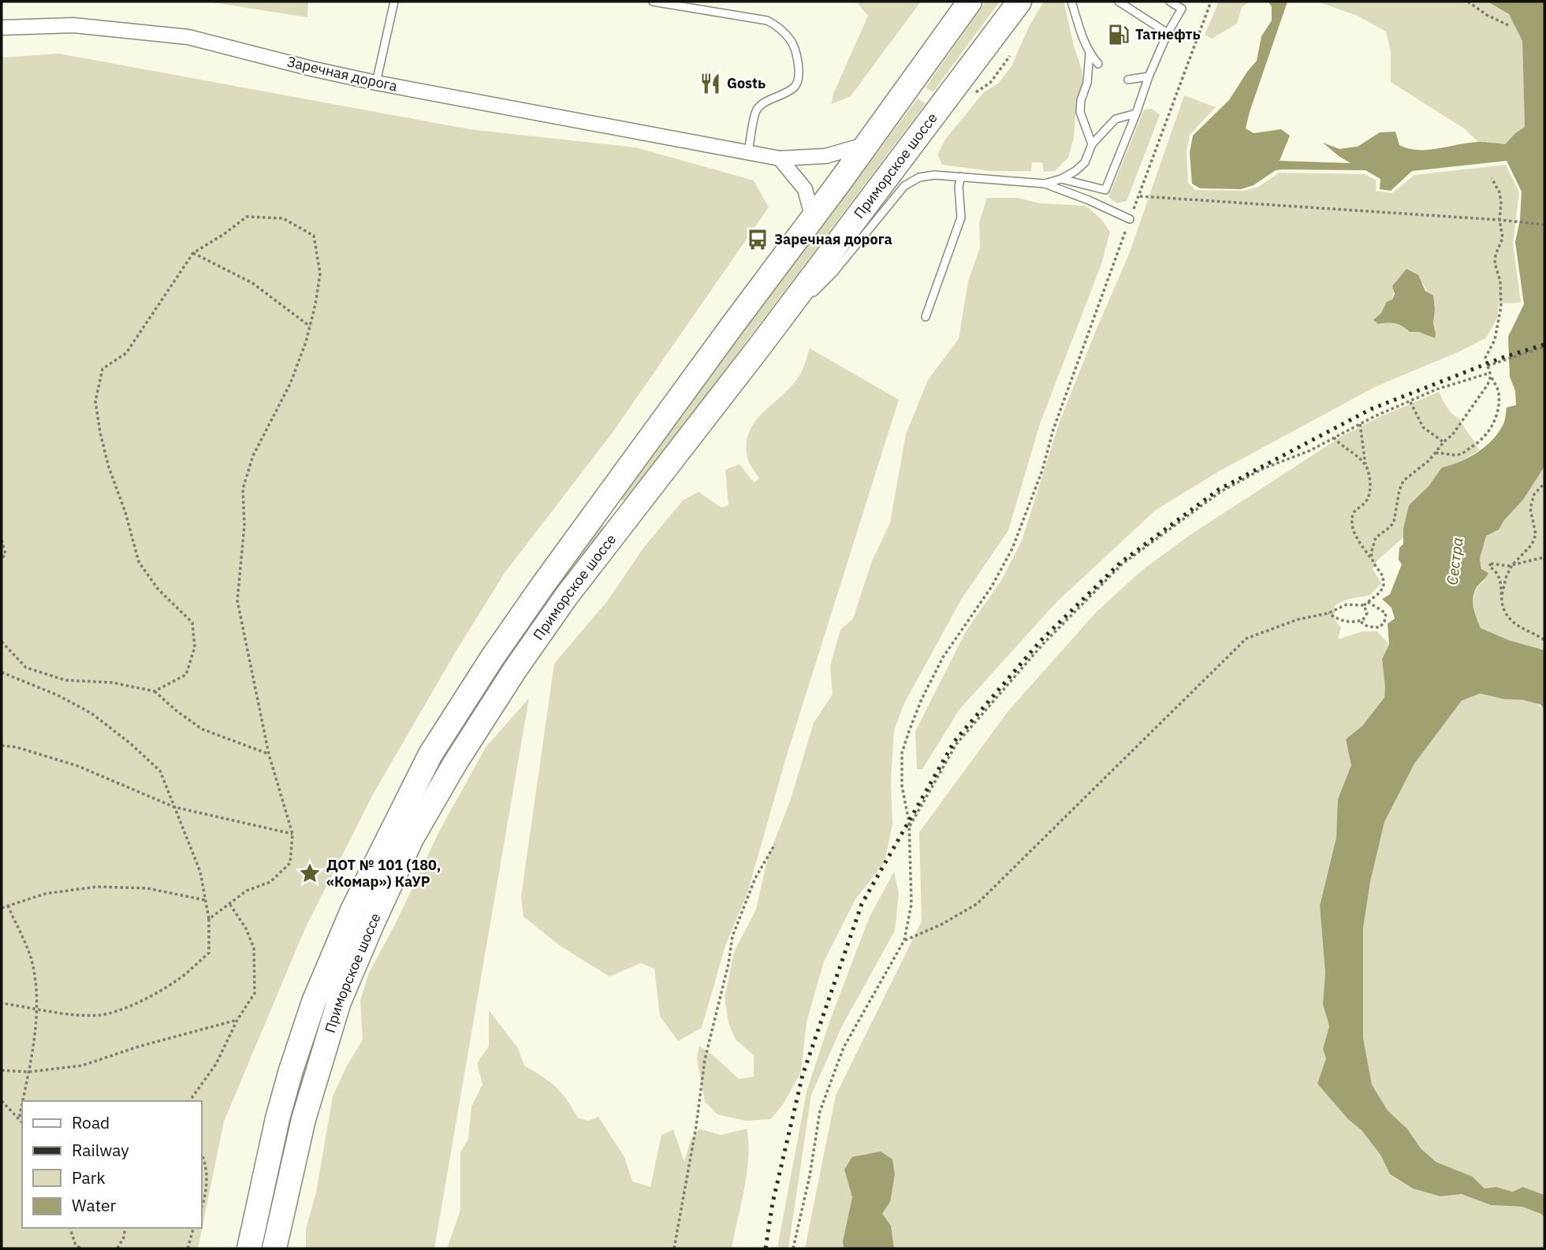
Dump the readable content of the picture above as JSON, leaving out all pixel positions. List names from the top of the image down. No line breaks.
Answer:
{"streets":{"highway":["Приморское шоссе"],"street":["Заречная дорога"]},"crossings":[["Заречная дорога","Приморское шоссе"]],"water":["Сестра"],"places":{"fuel station":["Татнефть"],"restaurant":["Gostь"],"bus stop":["Заречная дорога"],"place":["ДОТ № 101 (180, «Комар») КаУР"]},"legend":["Road","Railway","Park","Water"]}
